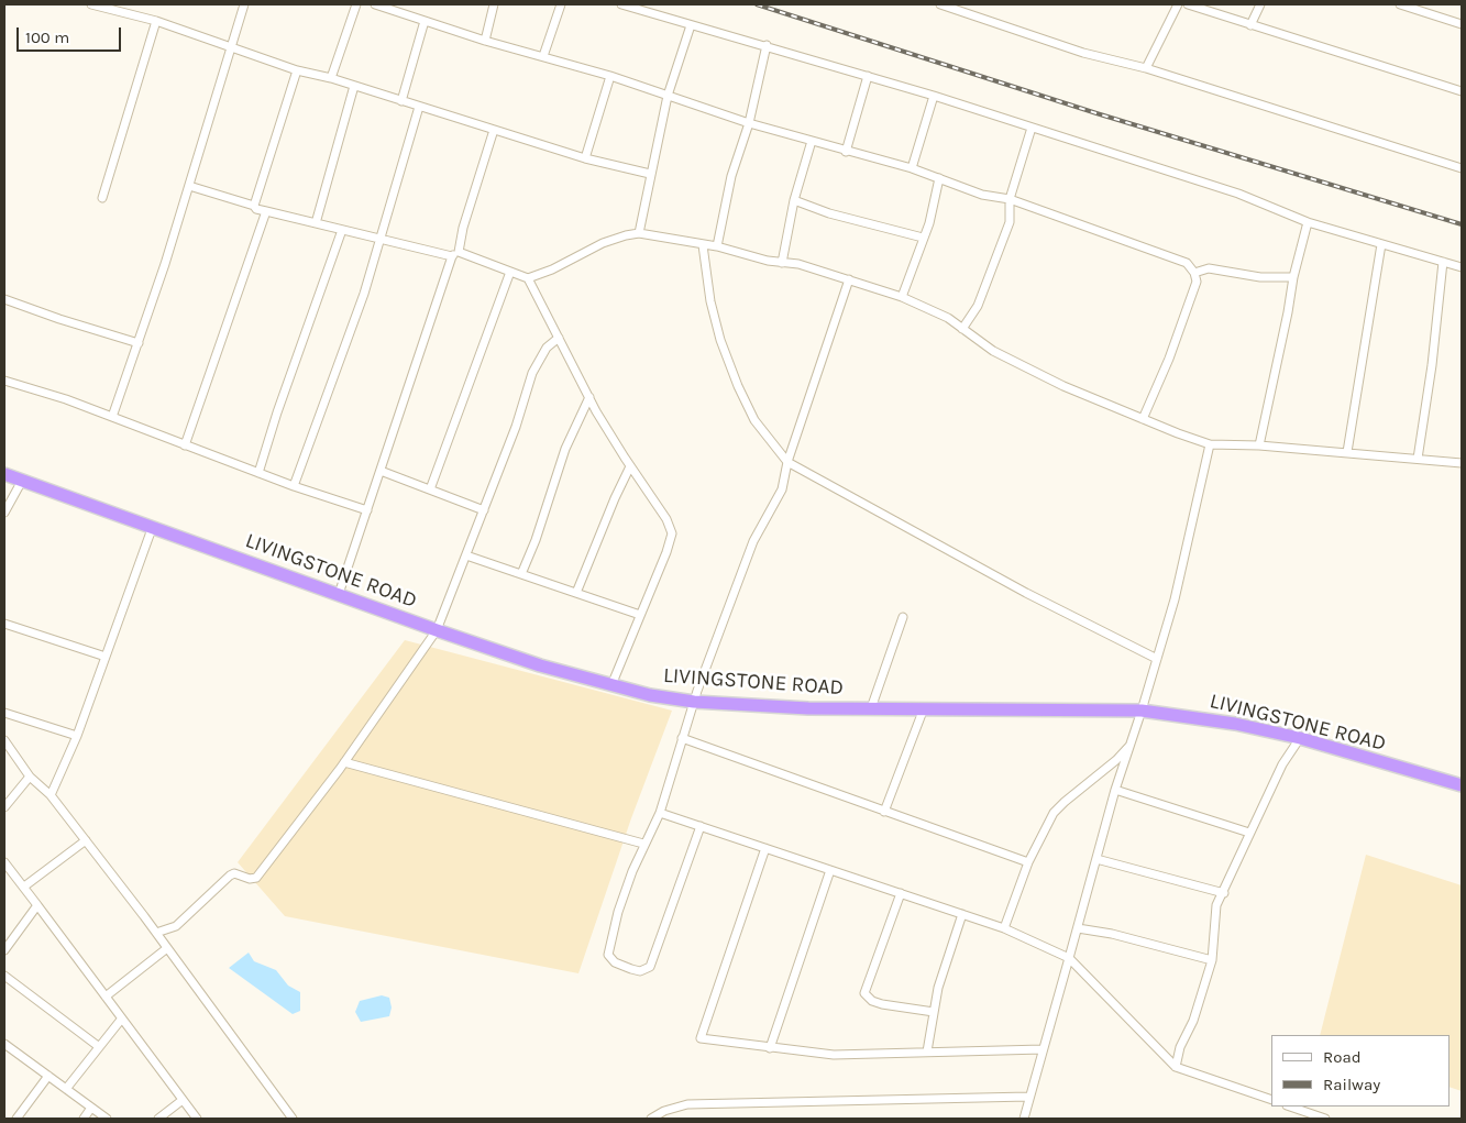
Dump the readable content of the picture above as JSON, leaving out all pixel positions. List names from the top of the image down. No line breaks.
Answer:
{"streets":{"highway":["LIVINGSTONE ROAD"]},"legend":["Road","Railway"],"scale_bar":"100 m"}
